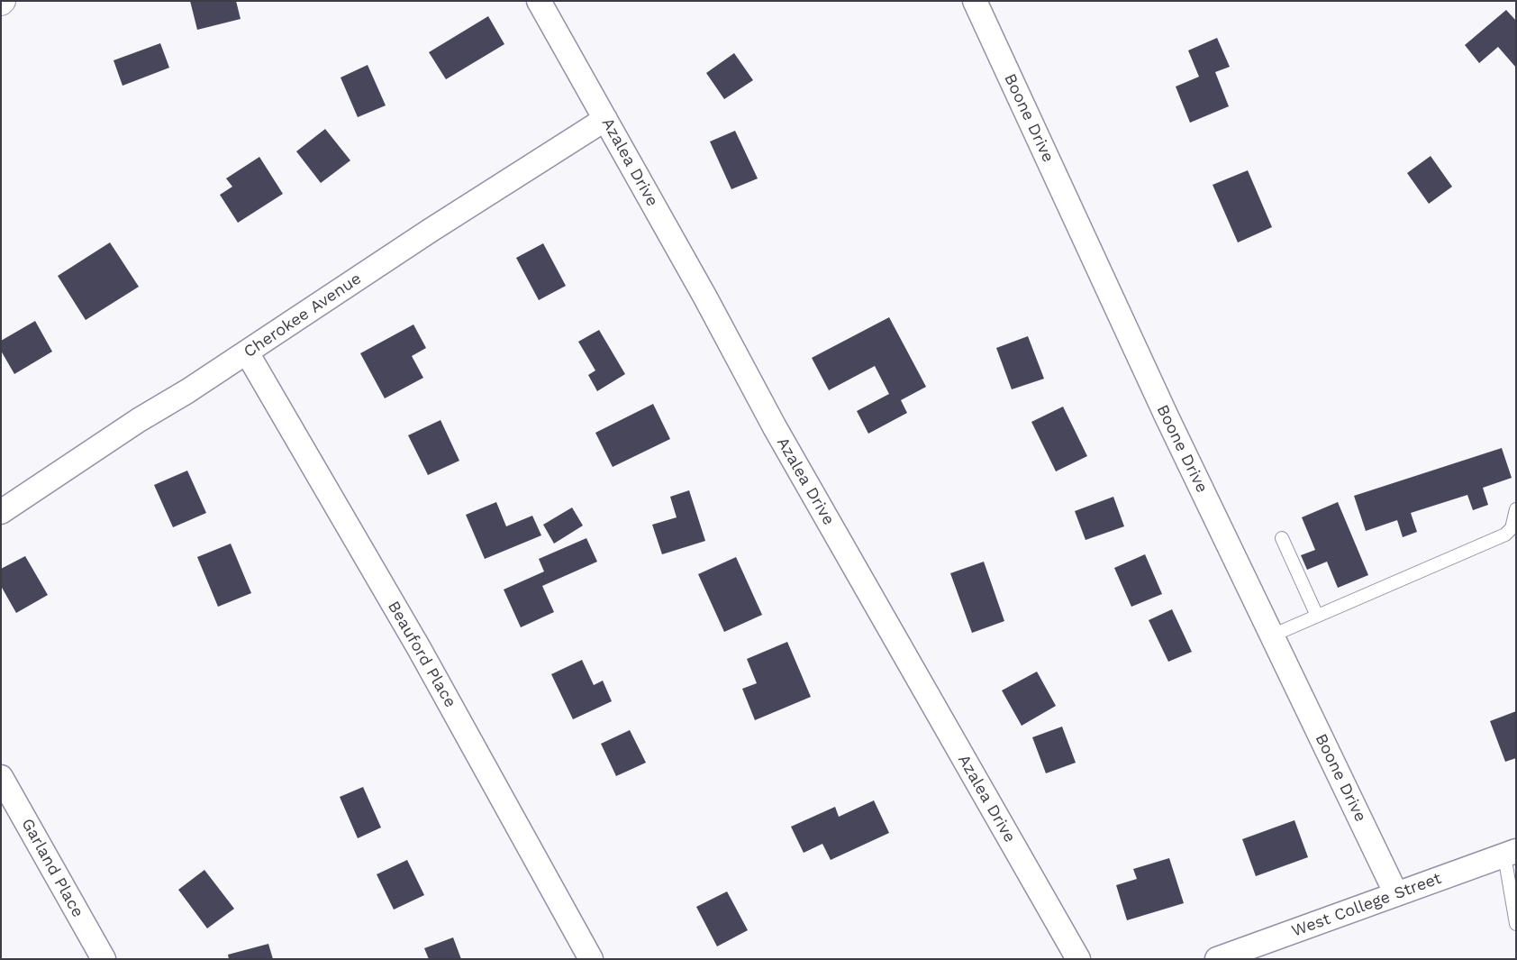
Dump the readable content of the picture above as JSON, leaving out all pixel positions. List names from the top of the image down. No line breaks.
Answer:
{"streets":{"street":["Boone Drive","Azalea Drive","Cherokee Avenue","Beauford Place","Garland Place","West College Street"]},"crossings":[["Boone Drive","West College Street"],["Azalea Drive","Cherokee Avenue"],["Cherokee Avenue","Beauford Place"]]}
